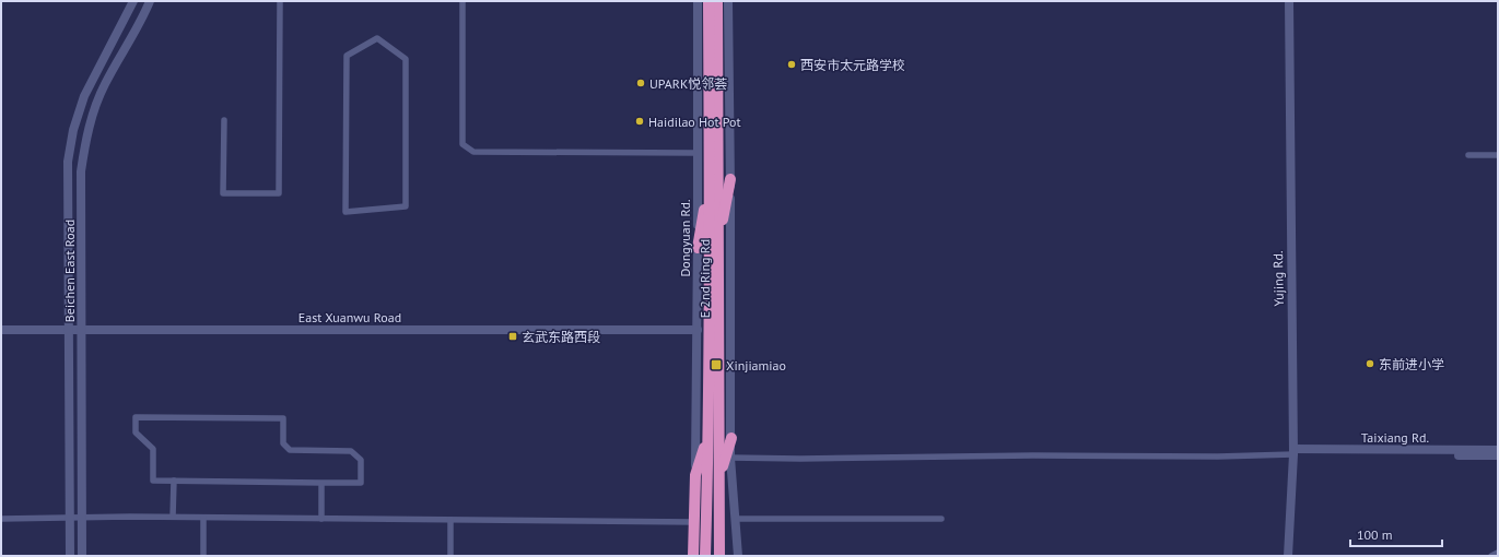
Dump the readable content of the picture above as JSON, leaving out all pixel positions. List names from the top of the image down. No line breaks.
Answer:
{"streets":{"highway":["E 2nd Ring Rd"],"street":["Dongyuan Rd.","Beichen East Road","Yujing Rd.","East Xuanwu Road","Taixiang Rd."]},"crossings":[["Dongyuan Rd.","East Xuanwu Road"],["Beichen East Road","East Xuanwu Road"],["Yujing Rd.","Taixiang Rd."]],"places":{"other":["西安市太元路学校","UPARK悦邻荟","Haidilao Hot Pot","东前进小学"],"transit":["玄武东路西段","Xinjiamiao"]},"scale_bar":"100 m"}
